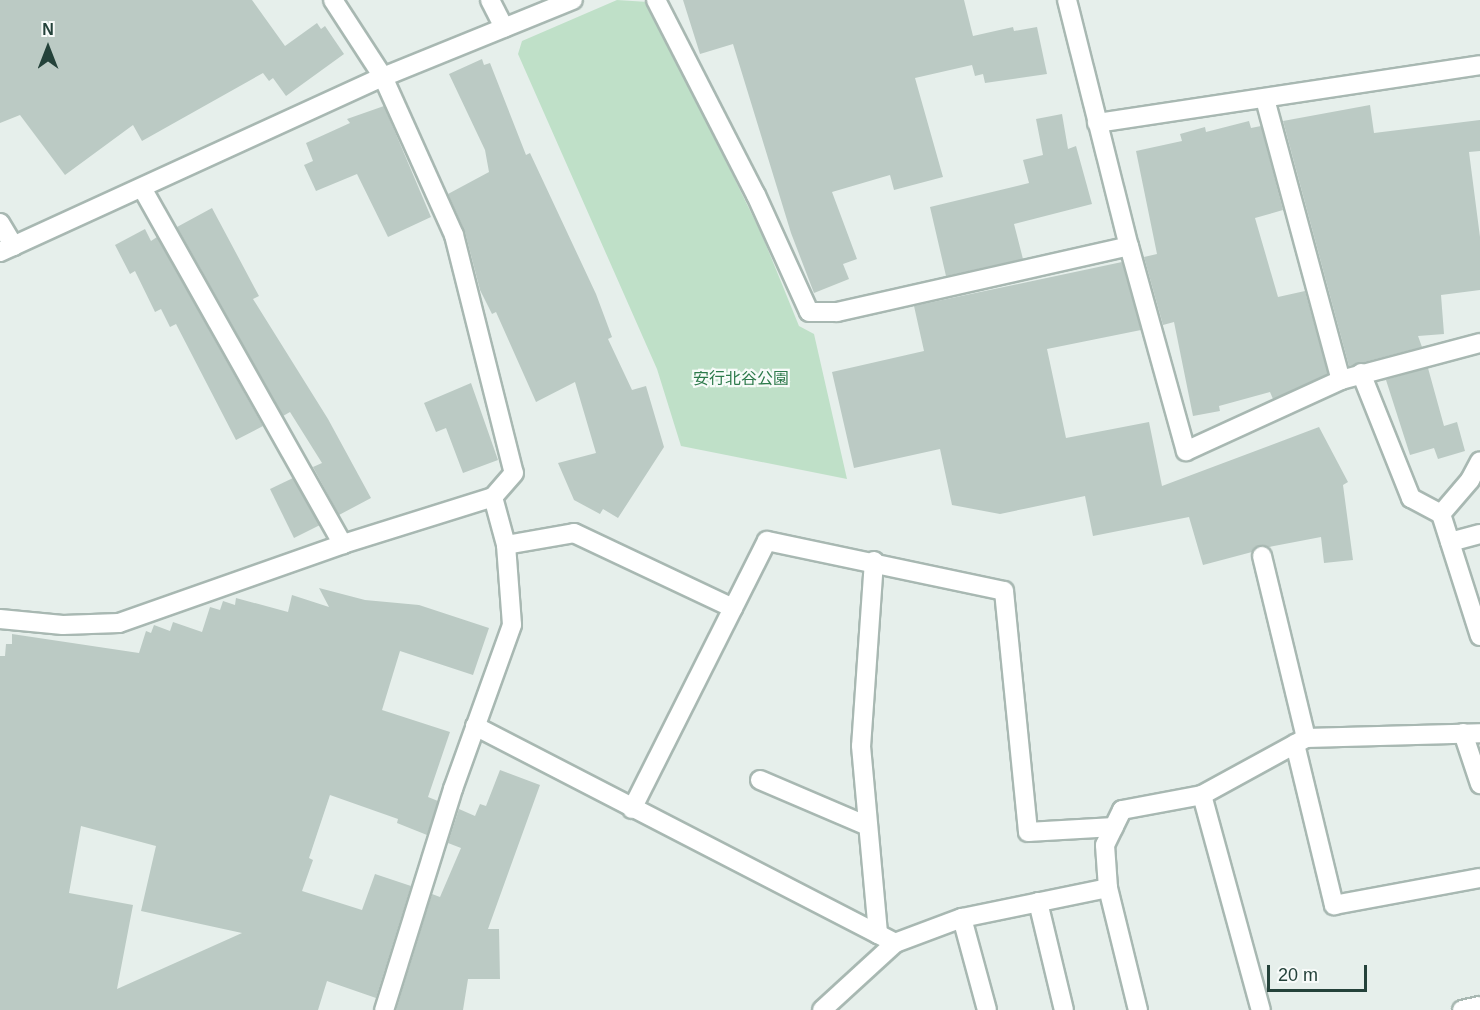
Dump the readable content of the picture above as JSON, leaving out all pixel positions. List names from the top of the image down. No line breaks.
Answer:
{"parks":["安行北谷公園"],"scale_bar":"20 m","north":"top"}
